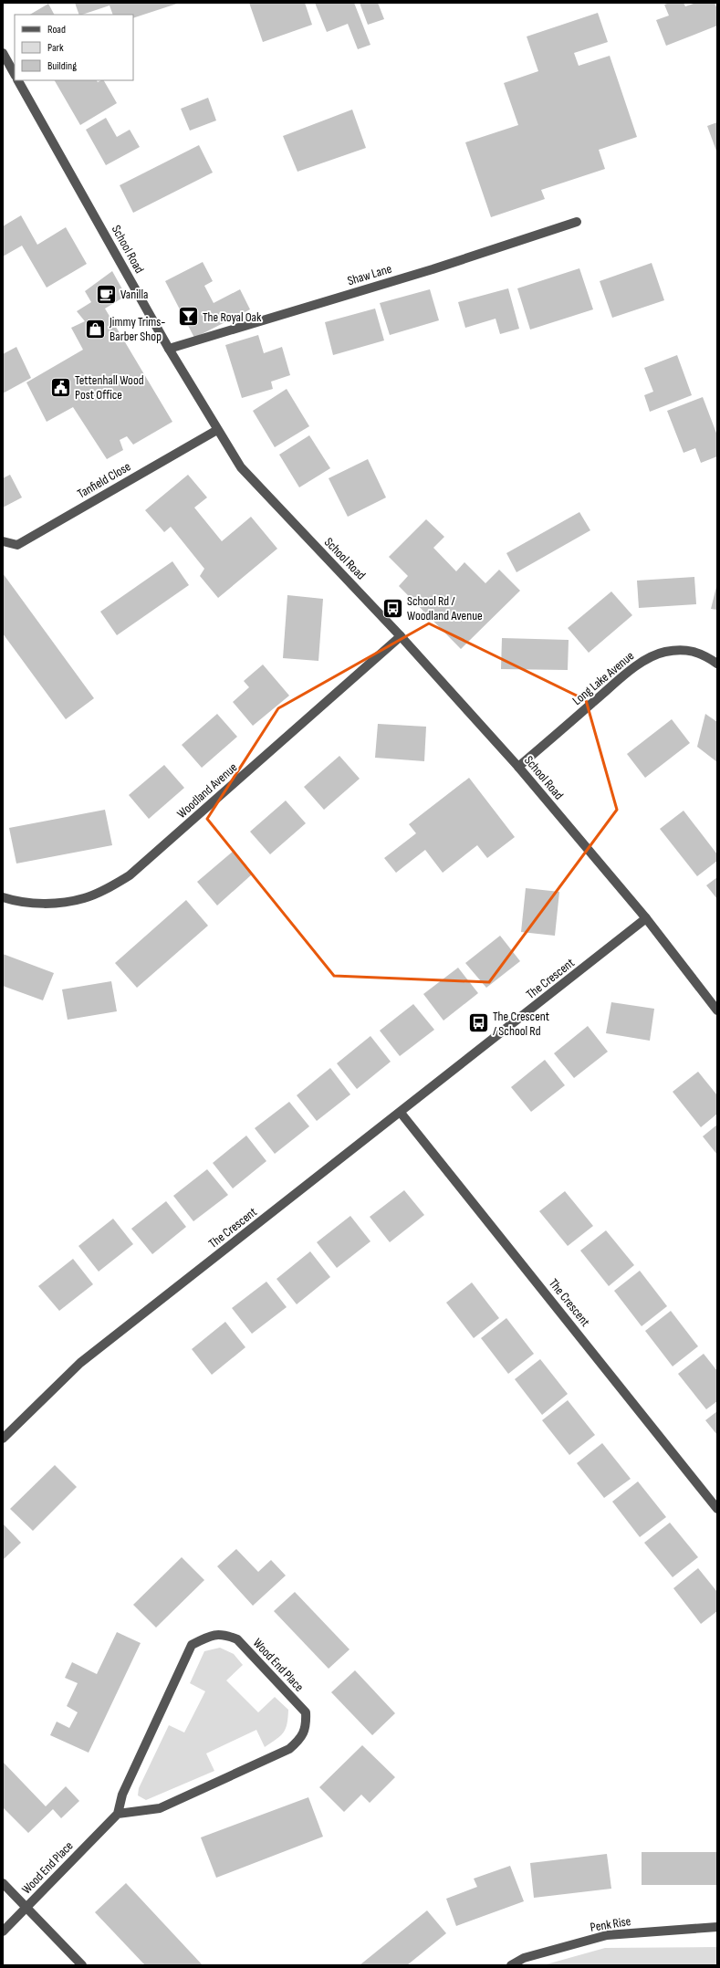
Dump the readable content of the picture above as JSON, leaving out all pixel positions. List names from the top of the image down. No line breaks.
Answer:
{"streets":{"street":["School Road","Shaw Lane","Tanfield Close","Long Lake Avenue","Woodland Avenue","The Crescent","Wood End Place","Penk Rise"]},"crossings":[["School Road","Shaw Lane"],["School Road","Tanfield Close"],["School Road","Long Lake Avenue"],["School Road","Woodland Avenue"],["School Road","The Crescent"]],"places":{"cafe":["Vanilla"],"bar":["The Royal Oak"],"shop":["Jimmy Trims- Barber Shop"],"public building":["Tettenhall Wood Post Office"],"bus stop":["School Rd / Woodland Avenue","The Crescent / School Rd"]},"legend":["Road","Park","Building"]}
